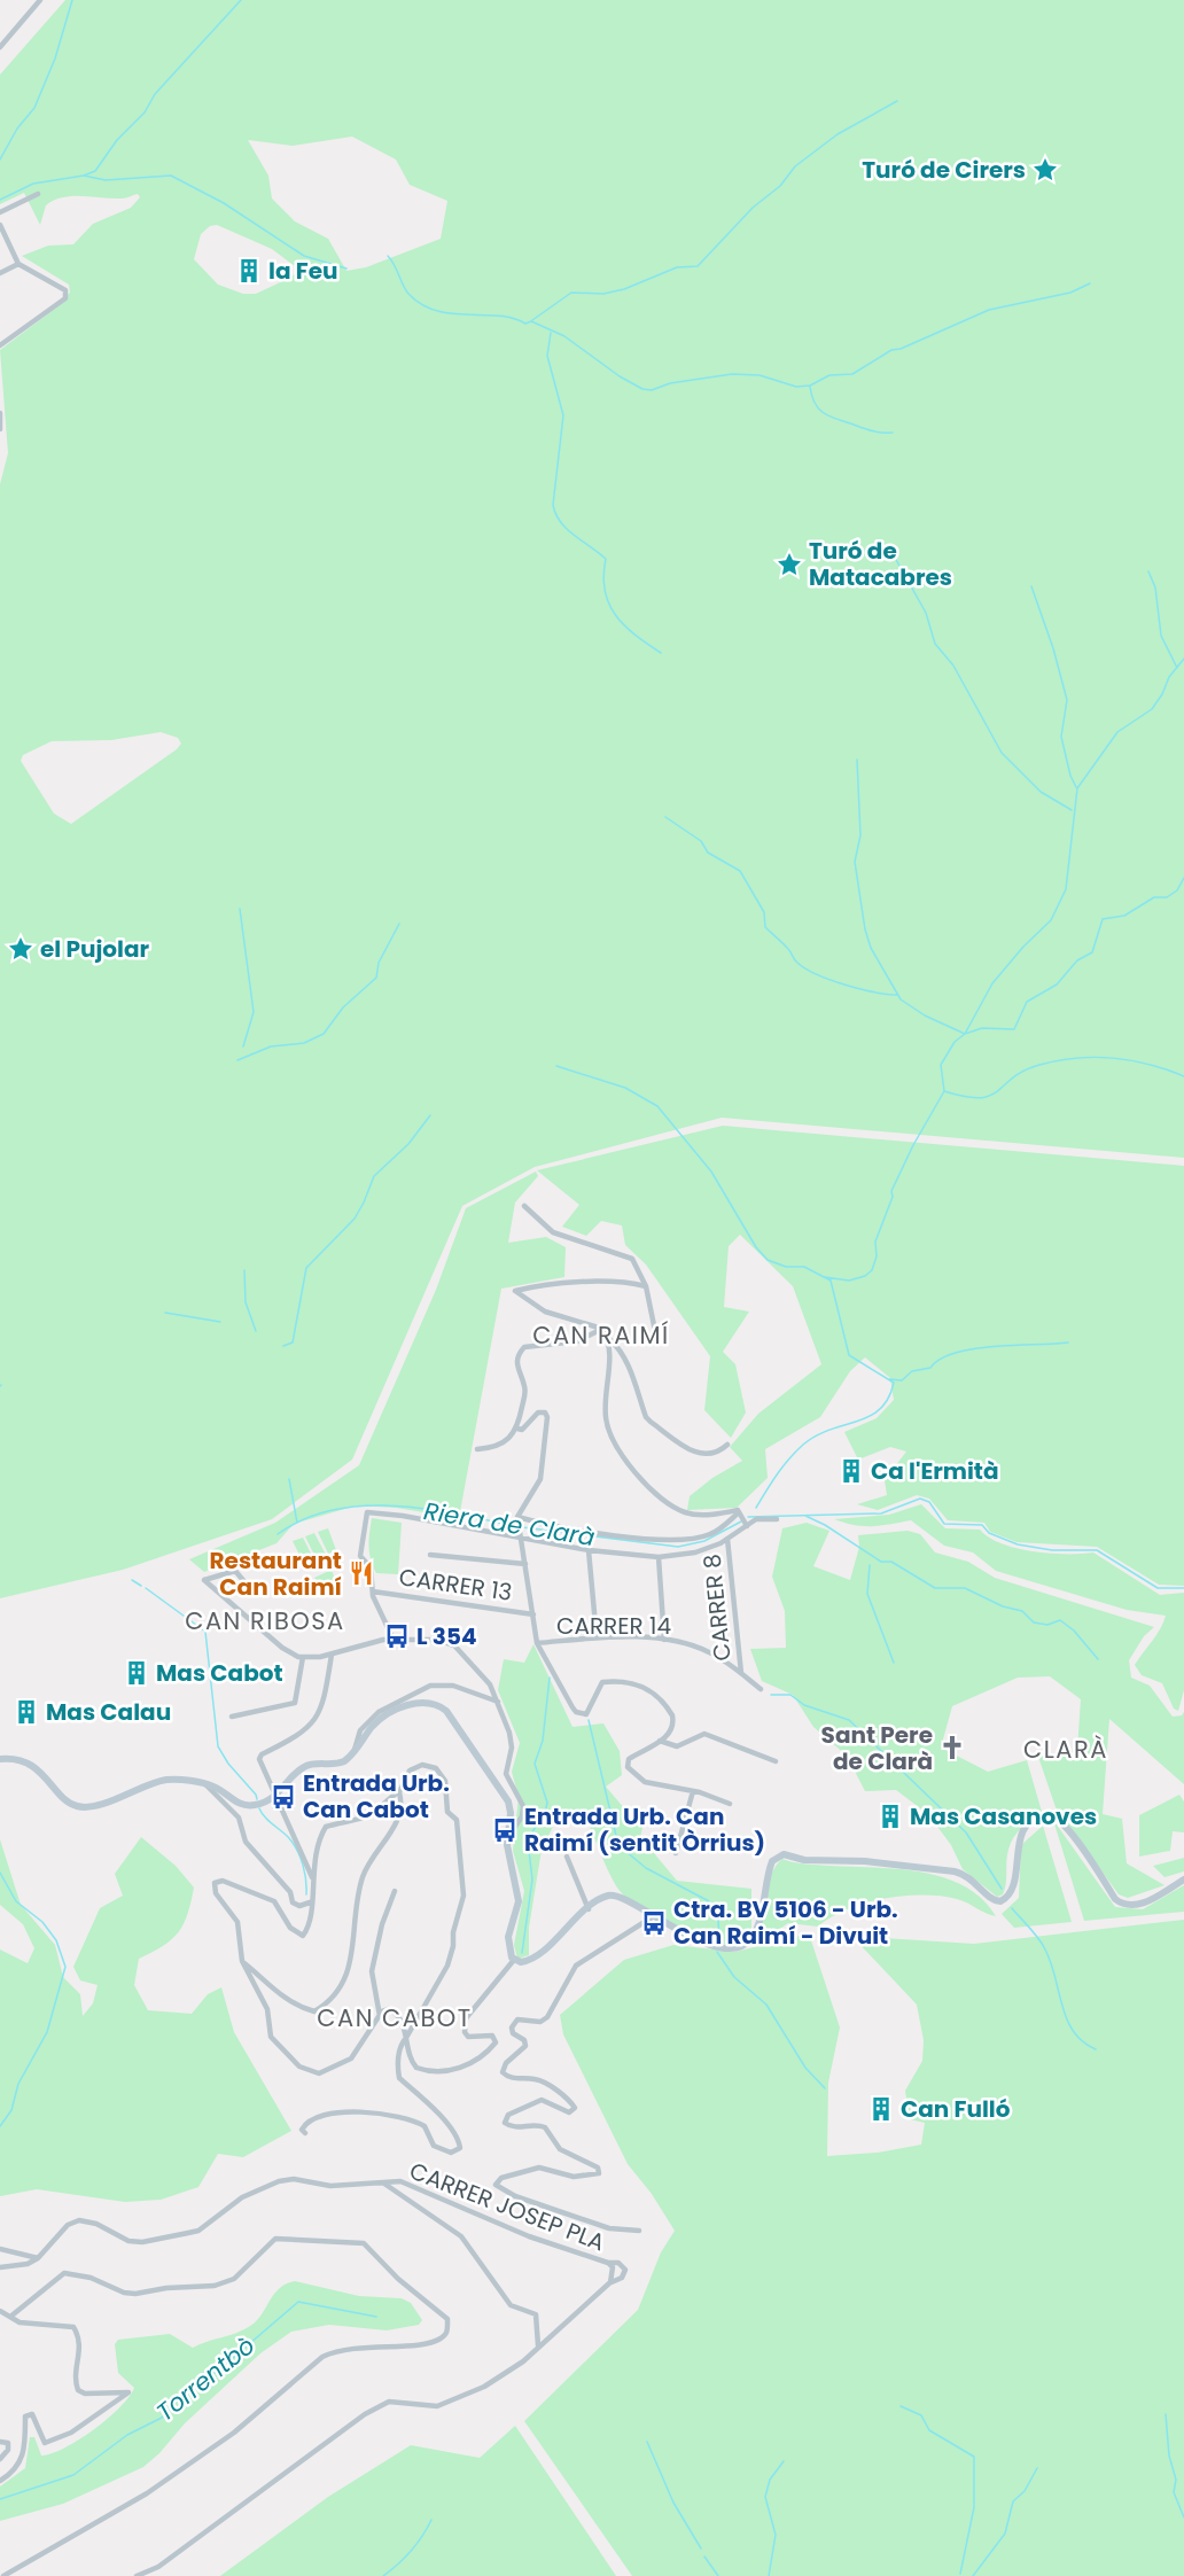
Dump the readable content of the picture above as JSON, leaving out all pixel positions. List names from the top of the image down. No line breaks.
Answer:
{"streets":{"street":["CARRER 13","CARRER 8","CARRER 14","CARRER JOSEP PLA"]},"crossings":[["CARRER 8","CARRER 14"]],"districts":["CAN RAIMÍ","CAN RIBOSA","CLARÀ","CAN CABOT"],"water":["Riera de Clarà","Torrentbò"],"places":{"place":["Turó de Cirers","Turó de Matacabres","el Pujolar"],"building":["la Feu","Ca l'Ermità","Mas Cabot","Mas Calau","Mas Casanoves","Can Fulló"],"restaurant":["Restaurant Can Raimí"],"bus stop":["L 354","Entrada Urb. Can Cabot","Entrada Urb. Can Raimí (sentit Òrrius)","Ctra. BV 5106 - Urb. Can Raimí - Divuit"],"church":["Sant Pere de Clarà"]}}
